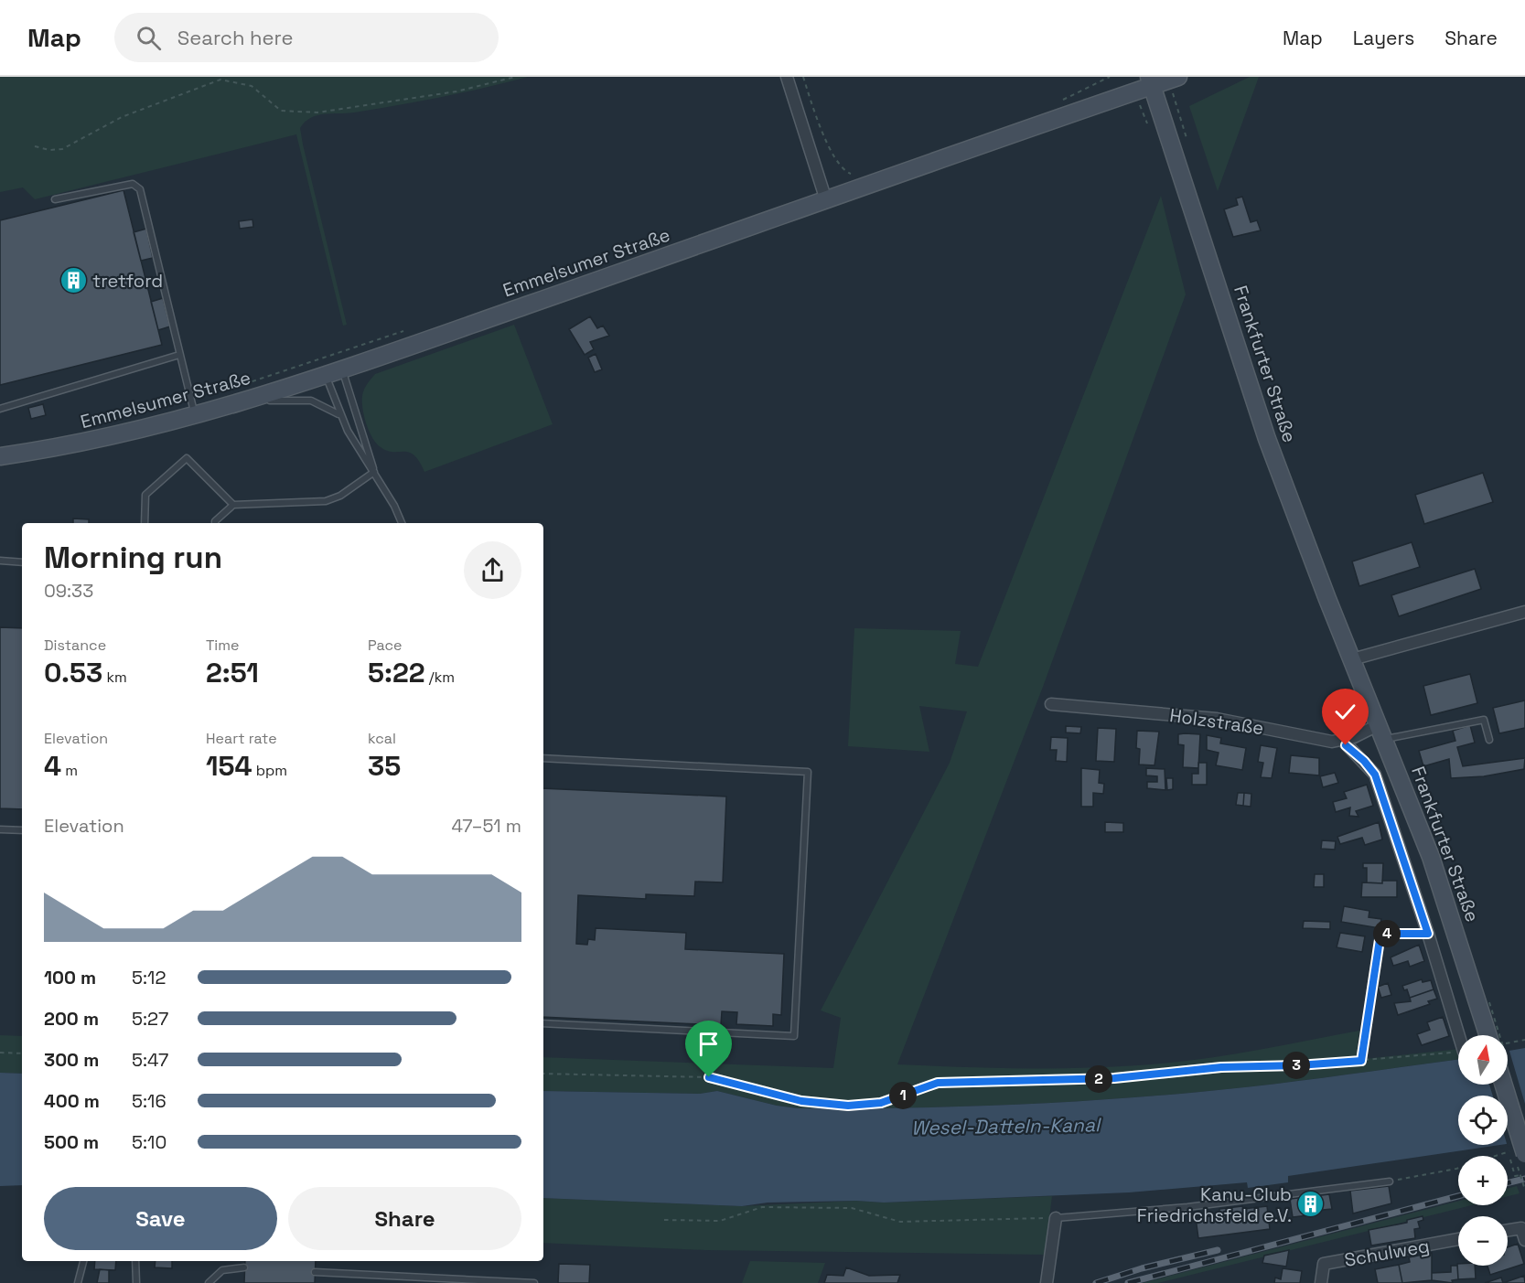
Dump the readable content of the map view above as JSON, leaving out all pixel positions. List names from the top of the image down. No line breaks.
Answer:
{"streets":{"street":["Emmelsumer Straße","Frankfurter Straße","Holzstraße","Schulweg"]},"crossings":[["Emmelsumer Straße","Frankfurter Straße"],["Frankfurter Straße","Holzstraße"]],"water":["Wesel-Datteln-Kanal"],"places":{"building":["tretford","Kanu-Club Friedrichsfeld e.V."]},"north":"top","page":{"header":"Map","search":"Search here","nav":["Map","Layers","Share"],"heading":["Morning run","09:33"],"stats":[["Distance","0.53 km"],["Time","2:51"],["Pace","5:22 /km"],["Elevation","4 m"],["Heart rate","154 bpm"],["kcal","35"]],"chart":["Elevation","47–51 m"],"pins":["4","3","2","1"],"list":[{"name":"100 m","note":"5:12"},{"name":"200 m","note":"5:27"},{"name":"300 m","note":"5:47"},{"name":"400 m","note":"5:16"},{"name":"500 m","note":"5:10"}],"map_buttons":["+","−"],"buttons":["Save","Share"]}}
